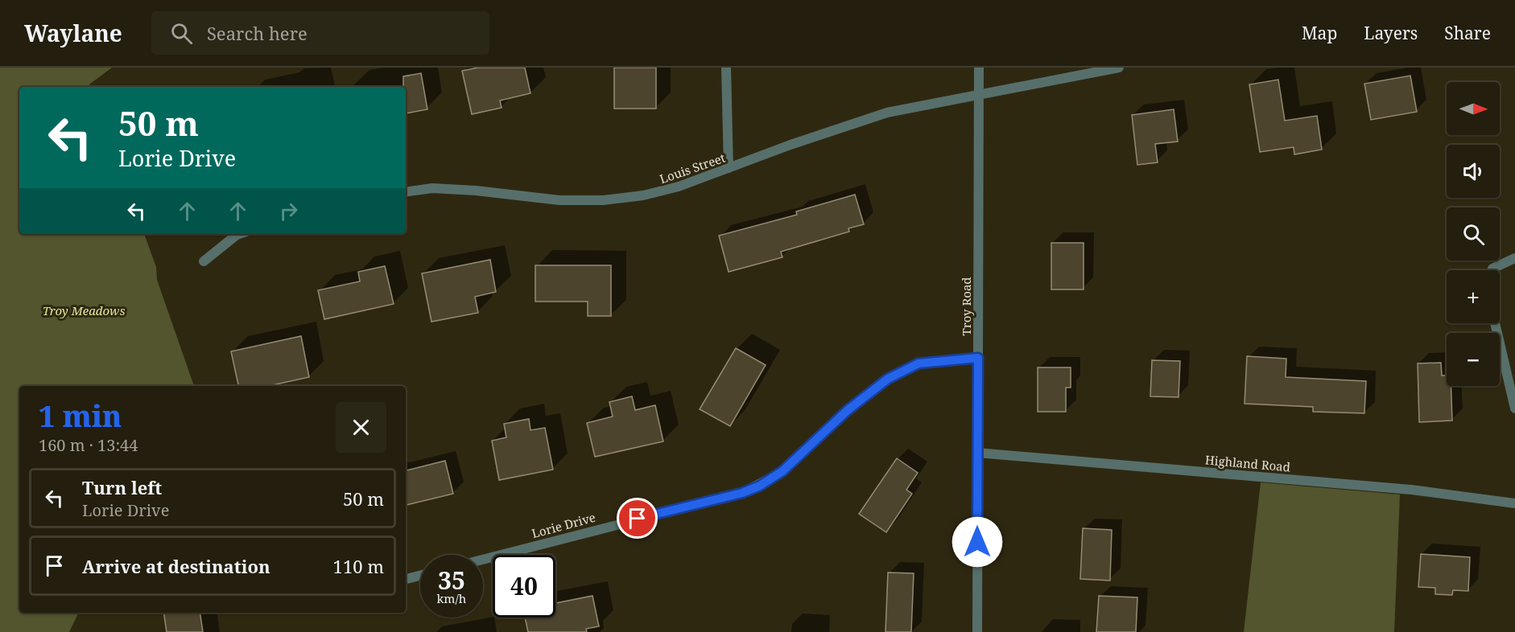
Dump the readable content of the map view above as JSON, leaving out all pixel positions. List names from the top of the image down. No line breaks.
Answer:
{"streets":{"street":["Louis Street","Troy Road","Highland Road","Lorie Drive"]},"crossings":[["Louis Street","Troy Road"],["Troy Road","Highland Road"],["Troy Road","Lorie Drive"]],"parks":["Troy Meadows"],"north":"right","page":{"header":"Waylane","search":"Search here","nav":["Map","Layers","Share"],"map_buttons":["+","−"],"turn":["50 m","Lorie Drive"],"heading":["1 min","160 m · 13:44"],"list":[{"name":"Turn left","note":"Lorie Drive","value":"50 m"},{"name":"Arrive at destination","value":"110 m"}],"speed":"35 km/h","limit":"40"}}
